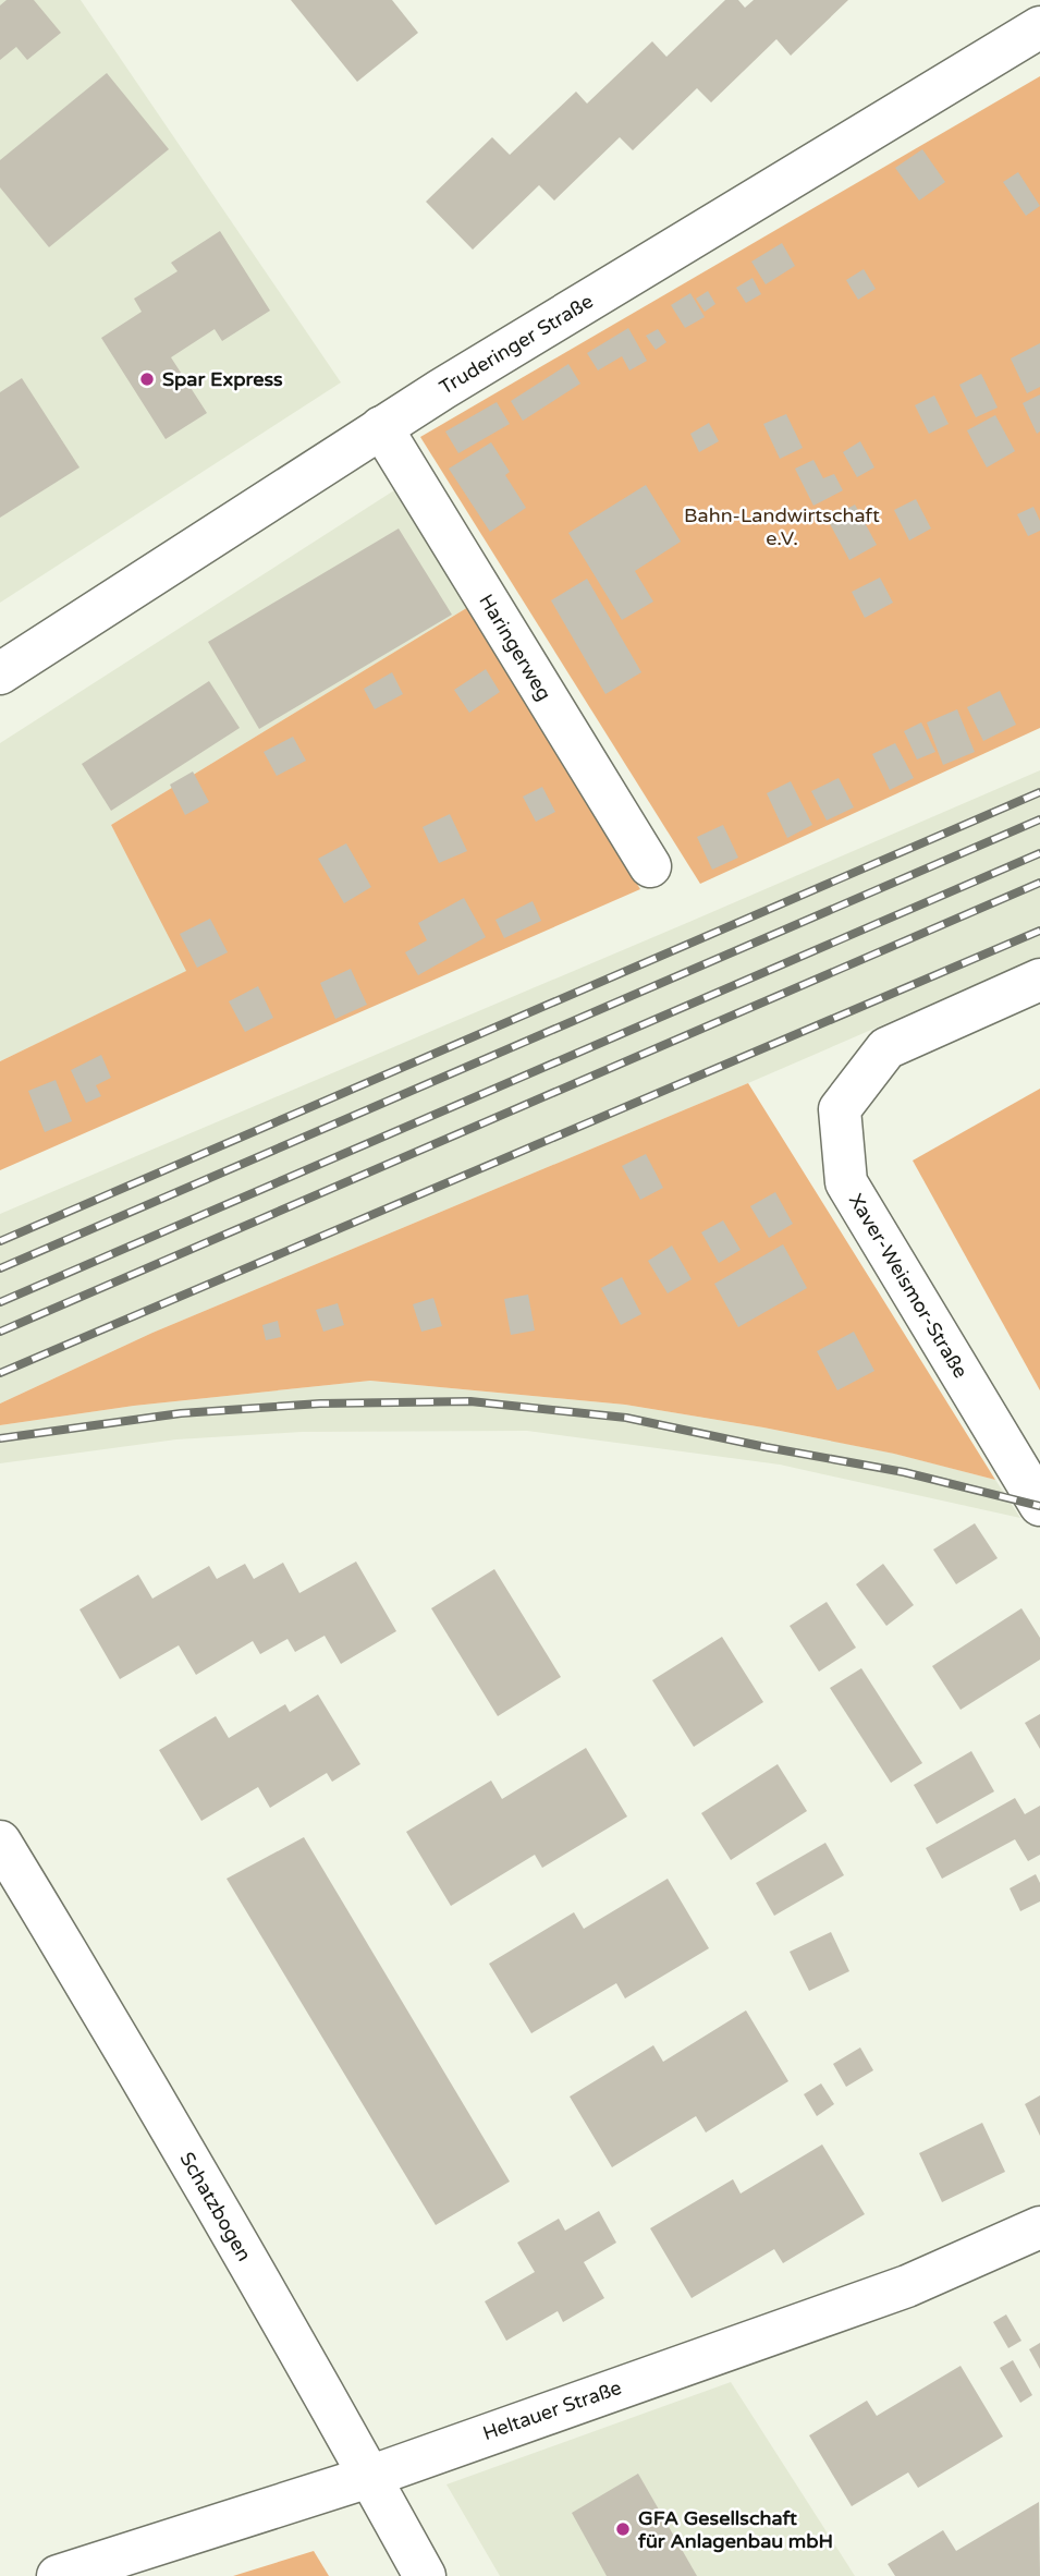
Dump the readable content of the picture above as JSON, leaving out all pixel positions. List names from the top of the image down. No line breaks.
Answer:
{"streets":{"street":["Truderinger Straße","Haringerweg","Xaver-Weismor-Straße","Schatzbogen","Heltauer Straße"]},"crossings":[["Truderinger Straße","Haringerweg"],["Schatzbogen","Heltauer Straße"]],"parks":["Bahn-Landwirtschaft e.V."],"places":["Spar Express","GFA Gesellschaft für Anlagenbau mbH"]}
